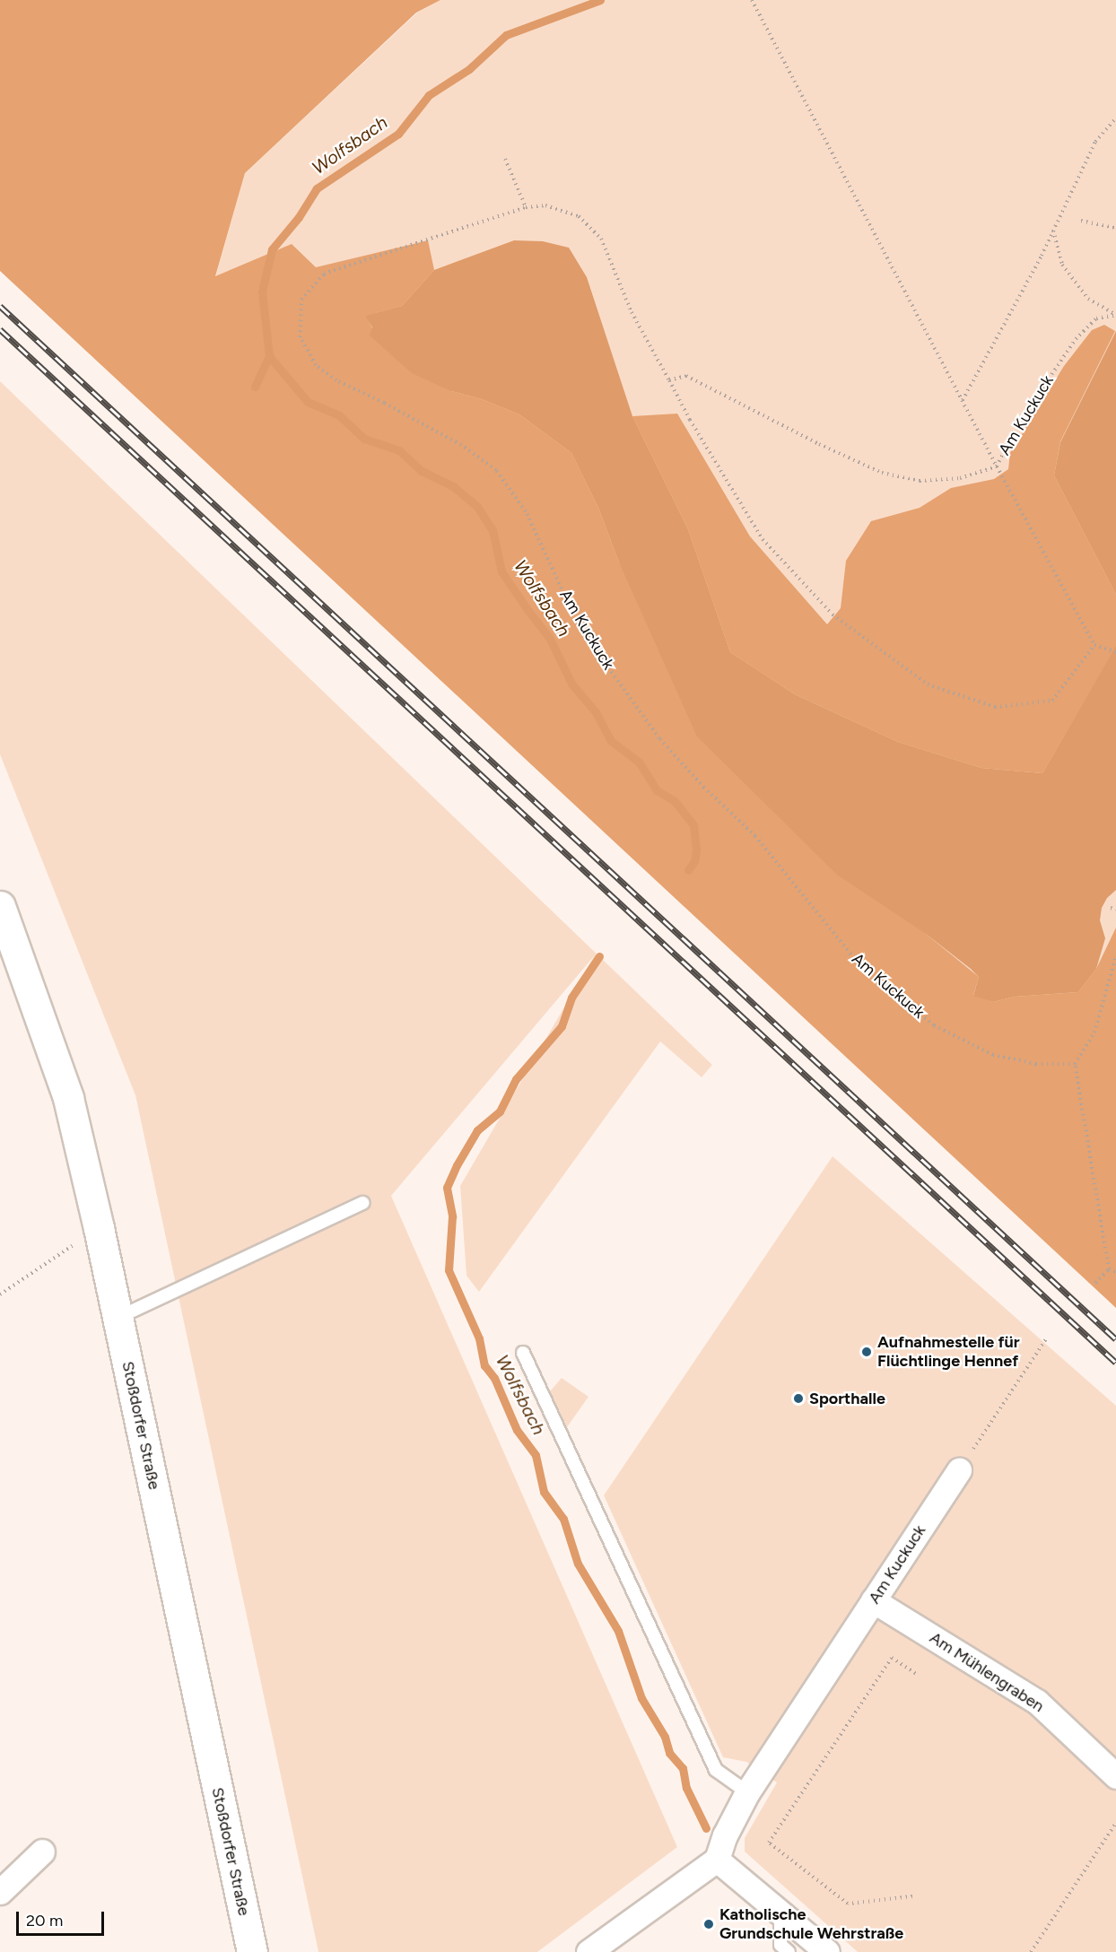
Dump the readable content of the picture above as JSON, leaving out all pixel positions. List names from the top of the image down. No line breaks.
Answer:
{"streets":{"main road":["Stoßdorfer Straße"],"street":["Am Kuckuck","Am Mühlengraben"]},"crossings":[["Am Kuckuck","Am Mühlengraben"]],"water":["Wolfsbach"],"places":["Aufnahmestelle für Flüchtlinge Hennef","Sporthalle","Katholische Grundschule Wehrstraße"],"scale_bar":"20 m"}
